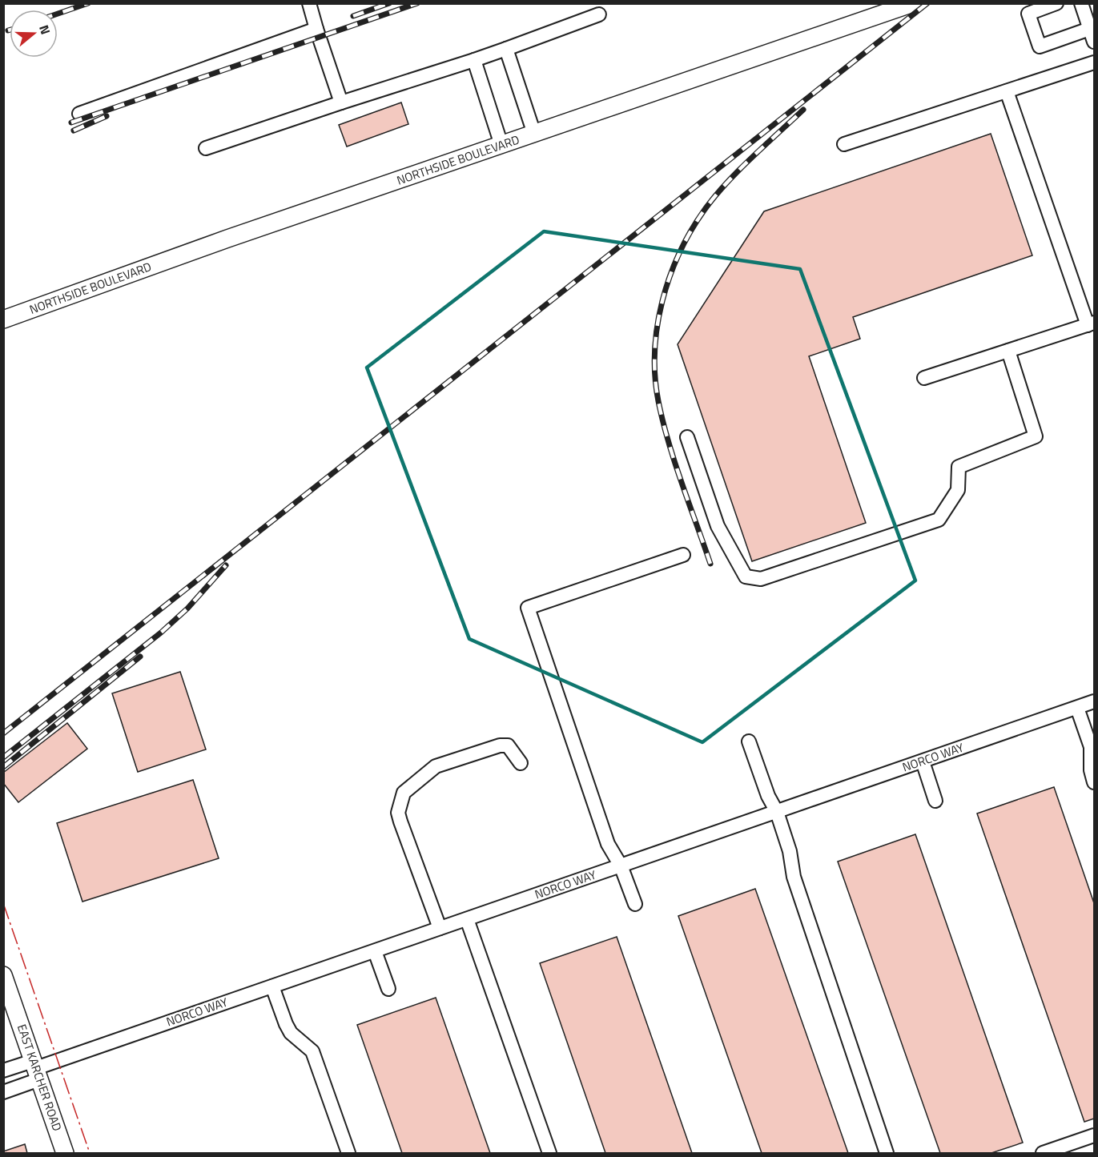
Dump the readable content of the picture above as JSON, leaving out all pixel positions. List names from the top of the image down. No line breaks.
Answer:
{"streets":{"main road":["NORTHSIDE BOULEVARD","EAST KARCHER ROAD"],"street":["NORCO WAY"]},"crossings":[["NORCO WAY","EAST KARCHER ROAD"]],"north":"right"}
